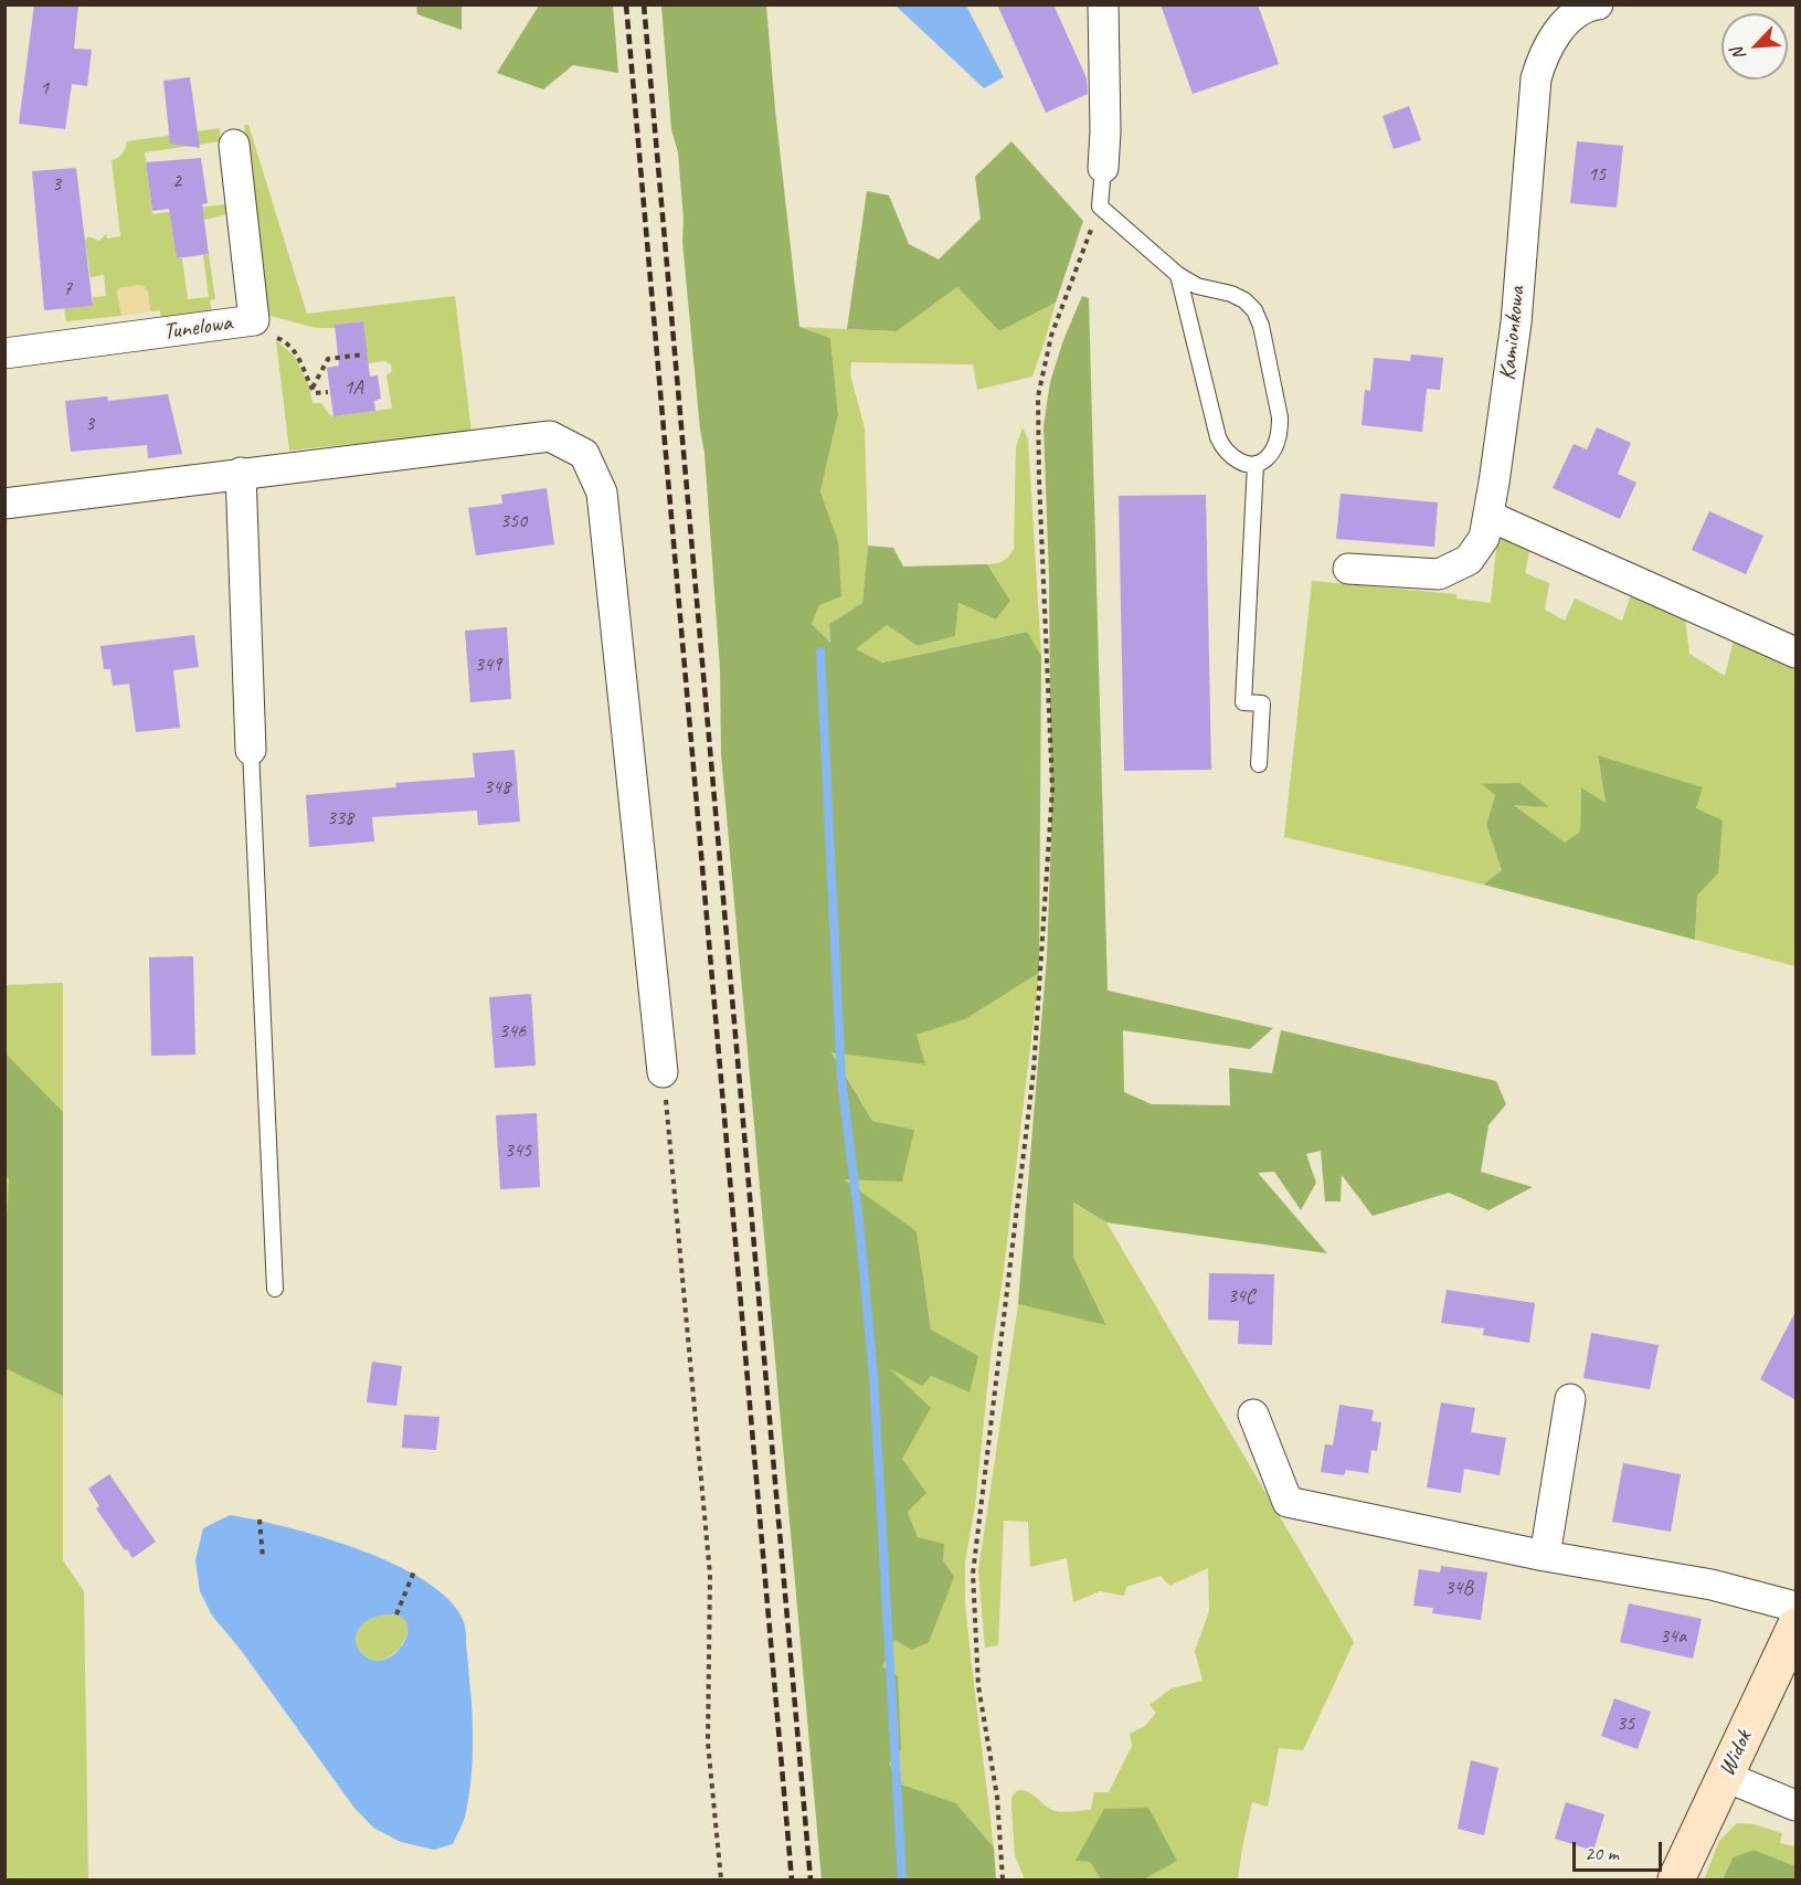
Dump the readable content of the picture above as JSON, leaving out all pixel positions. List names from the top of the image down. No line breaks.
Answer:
{"streets":{"main road":["Widok"],"street":["Tunelowa","Kamionkowa"]},"house_numbers":["1","15","2","3","7","1A","3","350","349","348","338","346","345","34C","34B","34a","35"],"scale_bar":"20 m","north":"bottom left"}
